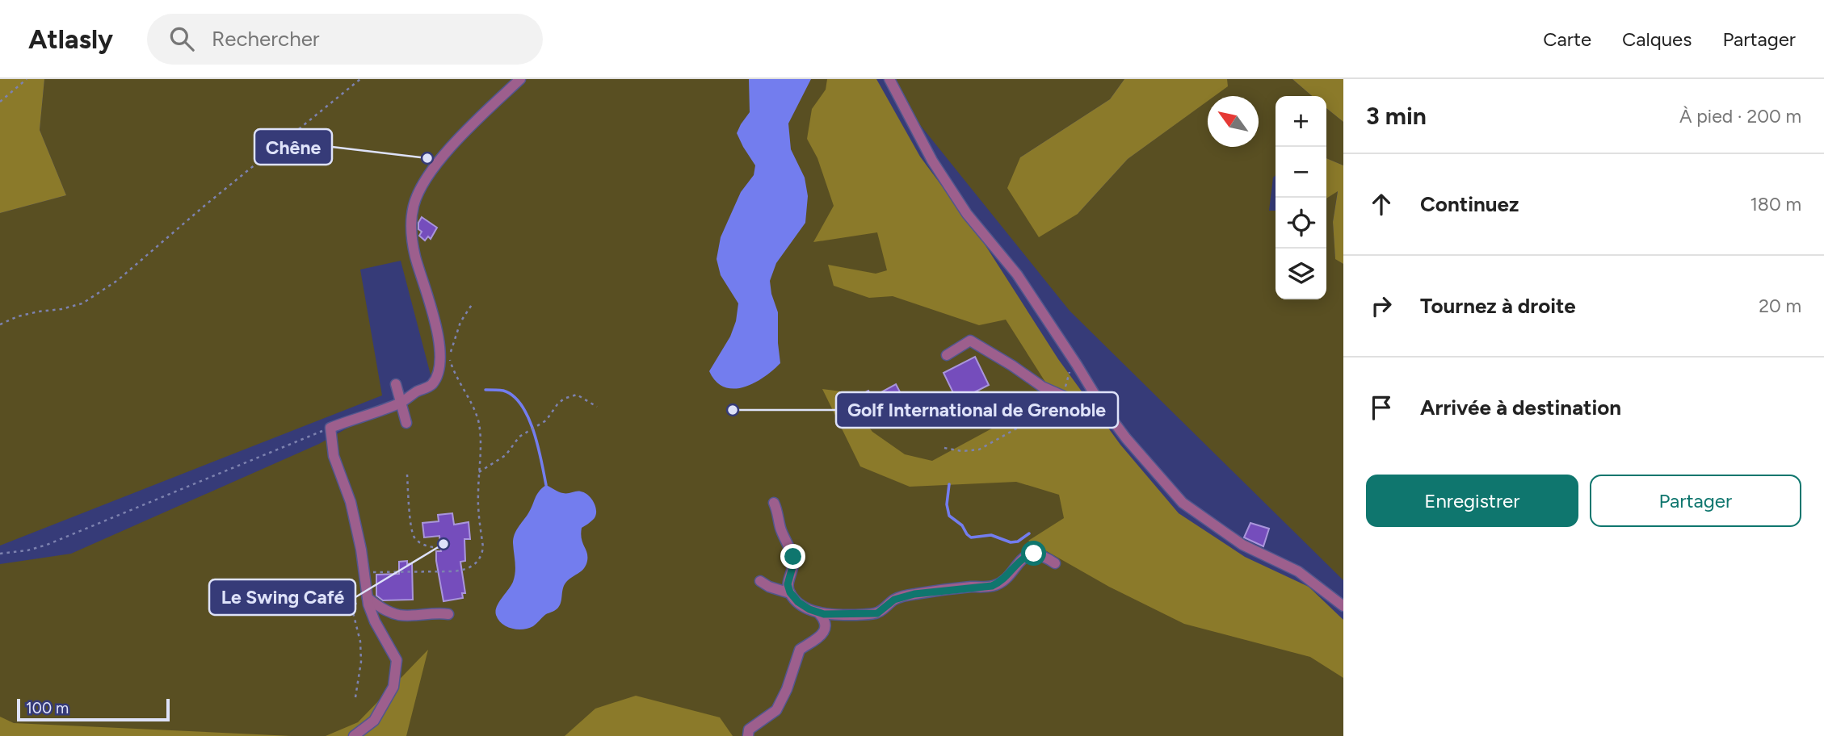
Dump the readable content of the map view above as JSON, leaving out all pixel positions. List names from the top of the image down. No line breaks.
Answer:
{"places":["Chêne","Golf International de Grenoble","Le Swing Café"],"scale_bar":"100 m","north":"top left","page":{"header":"Atlasly","search":"Rechercher","nav":["Carte","Calques","Partager"],"heading":["3 min","À pied · 200 m"],"map_buttons":["+","−"],"list":[["Continuez","180 m"],["Tournez à droite","20 m"],"Arrivée à destination"],"buttons":["Enregistrer","Partager"],"scale":"100 m"}}
